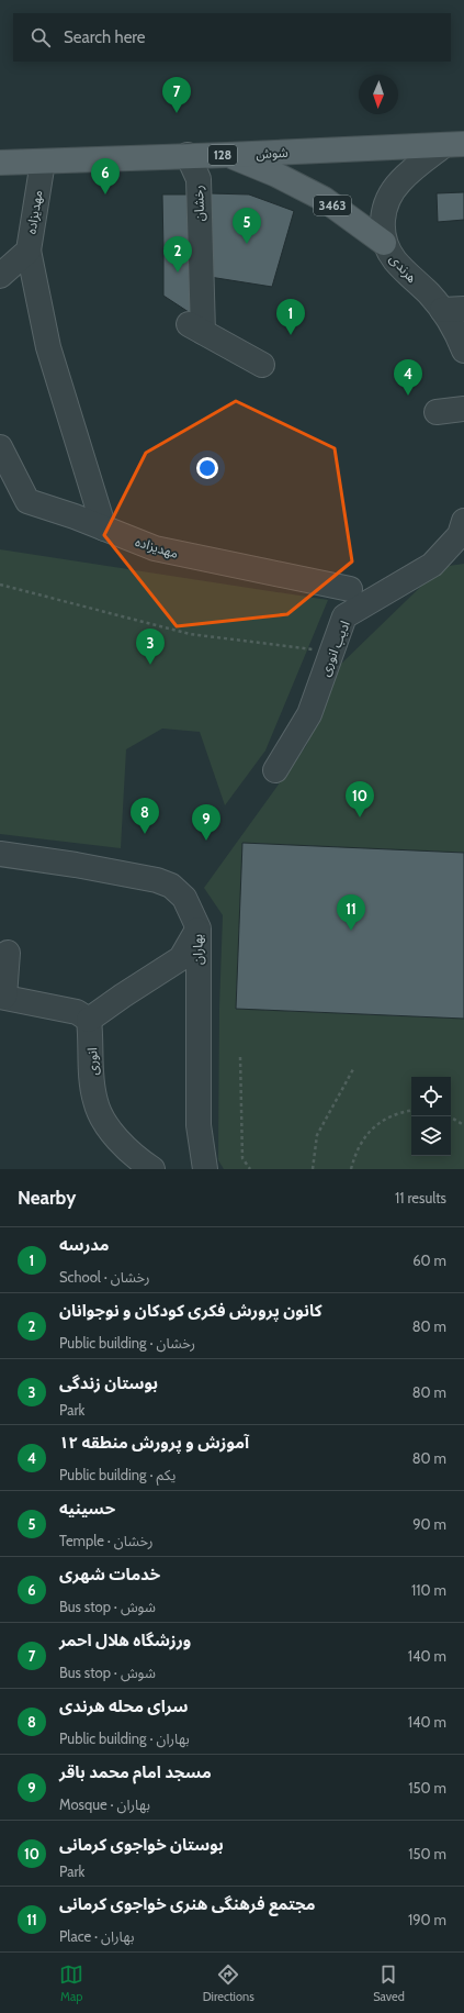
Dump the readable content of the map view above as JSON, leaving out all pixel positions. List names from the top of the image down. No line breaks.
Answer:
{"streets":{"main road":["شوش","128","3463"],"street":["رخشان","مهدیزاده","هرندی","ادیب انوری","بهاران","انوری"]},"crossings":[["شوش","رخشان"],["شوش","3463"],["شوش","مهدیزاده"],["شوش","هرندی"],["3463","هرندی"]],"north":"bottom","page":{"search":"Search here","pins":["7","6","5","2","1","4","3","10","8","9","11"],"heading":["Nearby","11 results"],"list":[{"mark":"1","name":"مدرسه","note":"School · رخشان","value":"60 m"},{"mark":"2","name":"کانون پرورش فکری کودکان و نوجوانان","note":"Public building · رخشان","value":"80 m"},{"mark":"3","name":"بوستان زندگی","note":"Park","value":"80 m"},{"mark":"4","name":"آموزش و پرورش منطقه ۱۲","note":"Public building · یکم","value":"80 m"},{"mark":"5","name":"حسینیه","note":"Temple · رخشان","value":"90 m"},{"mark":"6","name":"خدمات شهری","note":"Bus stop · شوش","value":"110 m"},{"mark":"7","name":"ورزشگاه هلال احمر","note":"Bus stop · شوش","value":"140 m"},{"mark":"8","name":"سرای محله هرندی","note":"Public building · بهاران","value":"140 m"},{"mark":"9","name":"مسجد امام محمد باقر","note":"Mosque · بهاران","value":"150 m"},{"mark":"10","name":"بوستان خواجوی کرمانی","note":"Park","value":"150 m"},{"mark":"11","name":"مجتمع فرهنگی هنری خواجوی كرمانی","note":"Place · بهاران","value":"190 m"}],"nav":["Map","Directions","Saved"]}}
